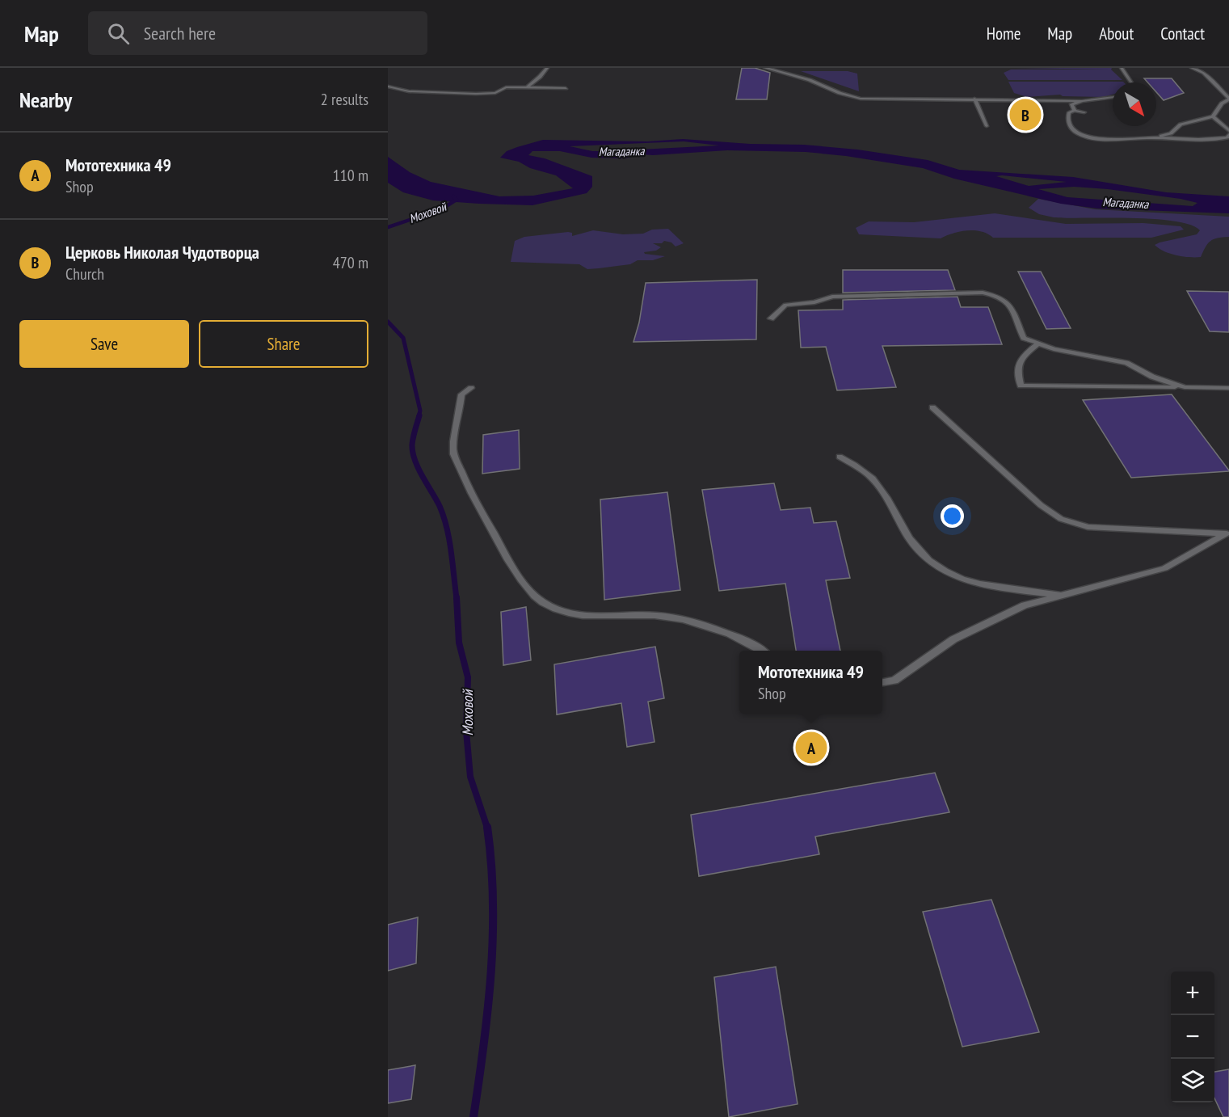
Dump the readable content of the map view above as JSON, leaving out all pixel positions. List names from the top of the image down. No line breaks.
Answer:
{"water":["Магаданка","Моховой"],"north":"bottom right","page":{"header":"Map","search":"Search here","nav":["Home","Map","About","Contact"],"heading":["Nearby","2 results"],"pins":["B","A"],"list":[{"mark":"A","name":"Мототехника 49","note":"Shop","value":"110 m"},{"mark":"B","name":"Церковь Николая Чудотворца","note":"Church","value":"470 m"}],"buttons":["Save","Share"],"popup":["Мототехника 49","Shop"],"map_buttons":["+","−"]}}
